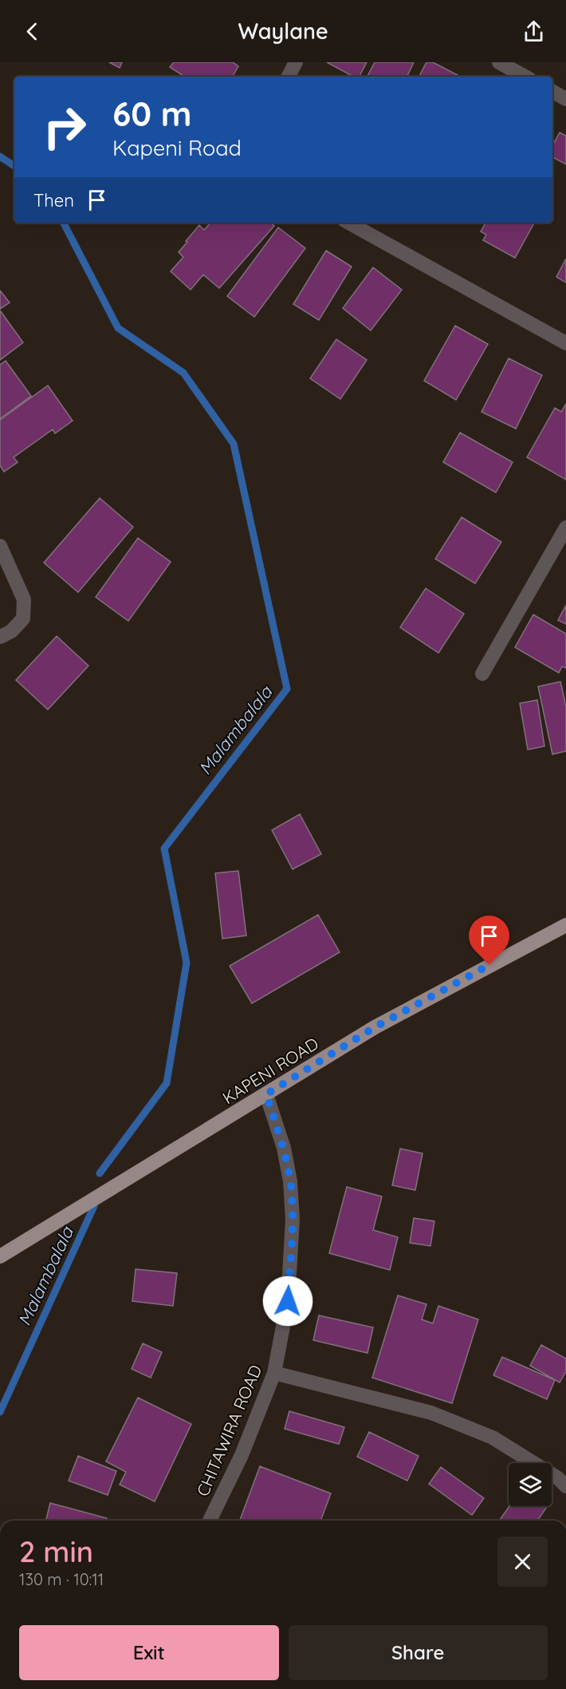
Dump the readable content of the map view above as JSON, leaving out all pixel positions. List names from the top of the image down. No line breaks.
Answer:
{"streets":{"main road":["KAPENI ROAD"],"street":["CHITAWIRA ROAD"]},"crossings":[["KAPENI ROAD","CHITAWIRA ROAD"]],"water":["Malambalala"],"page":{"header":"Waylane","turn":["60 m","Kapeni Road"],"then":"Then","heading":["2 min","130 m · 10:11"],"buttons":["Exit","Share"]}}
